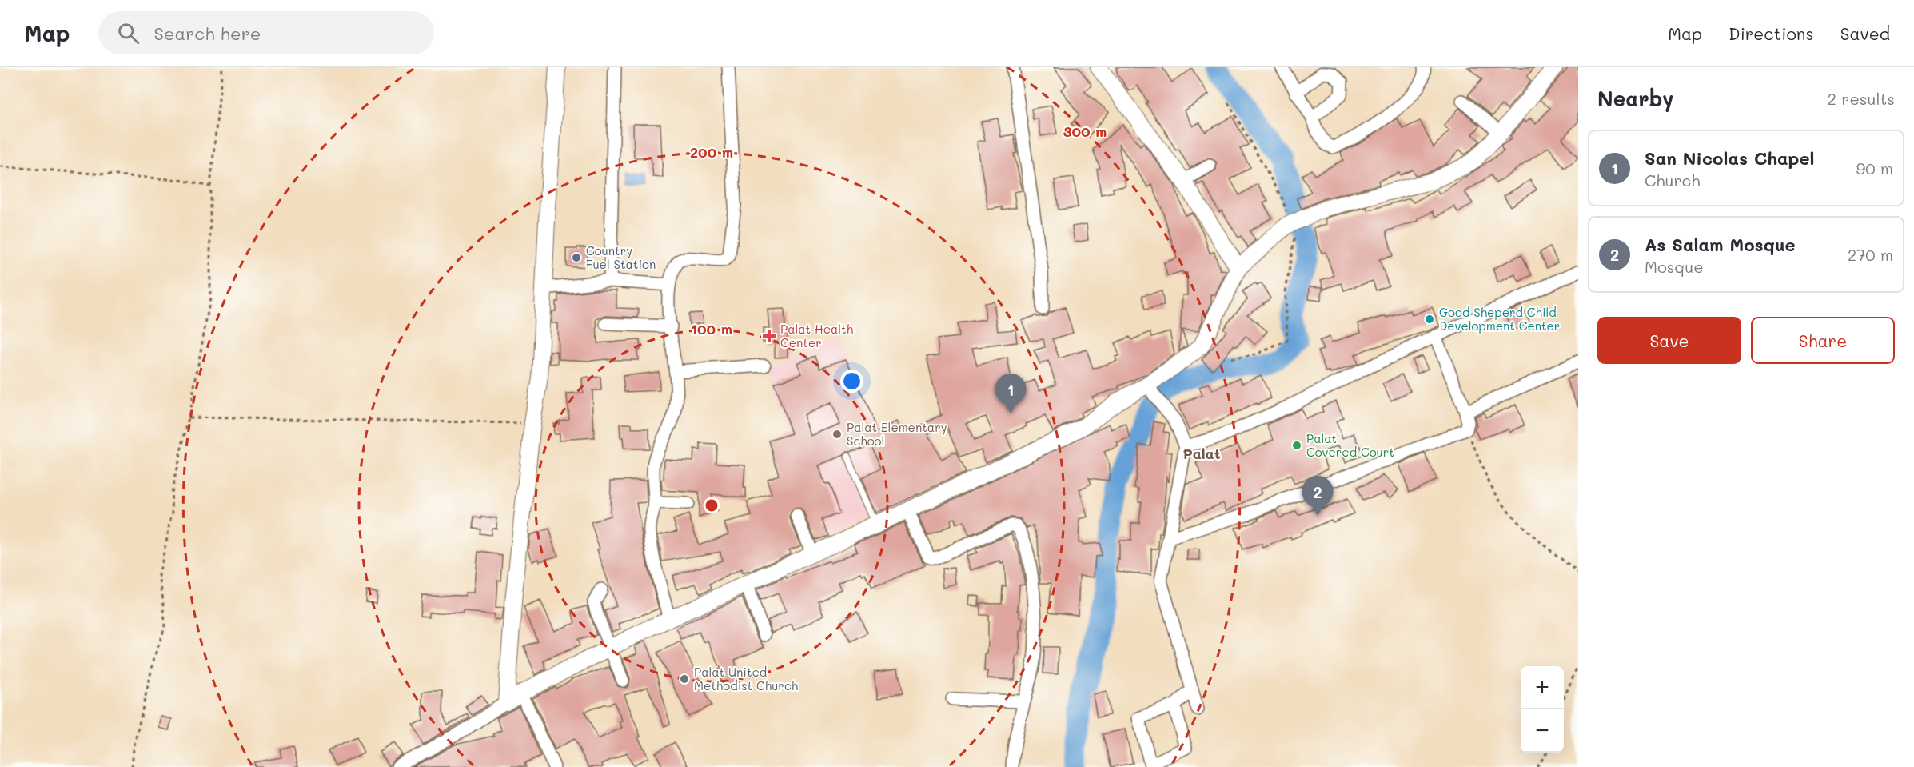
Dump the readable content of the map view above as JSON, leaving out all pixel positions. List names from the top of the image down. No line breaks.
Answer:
{"districts":["Palat"],"places":{"other":["Country Fuel Station","Good Sheperd Child Development Center","Palat Elementary School","Palat Covered Court","Palat United Methodist Church"],"health":["Palat Health Center"]},"page":{"header":"Map","search":"Search here","nav":["Map","Directions","Saved"],"heading":["Nearby","2 results"],"list":[{"mark":"1","name":"San Nicolas Chapel","note":"Church","value":"90 m"},{"mark":"2","name":"As Salam Mosque","note":"Mosque","value":"270 m"}],"buttons":["Save","Share"],"pins":["1","2"],"map_buttons":["+","−"]},"rings":["300 m","200 m","100 m"]}
